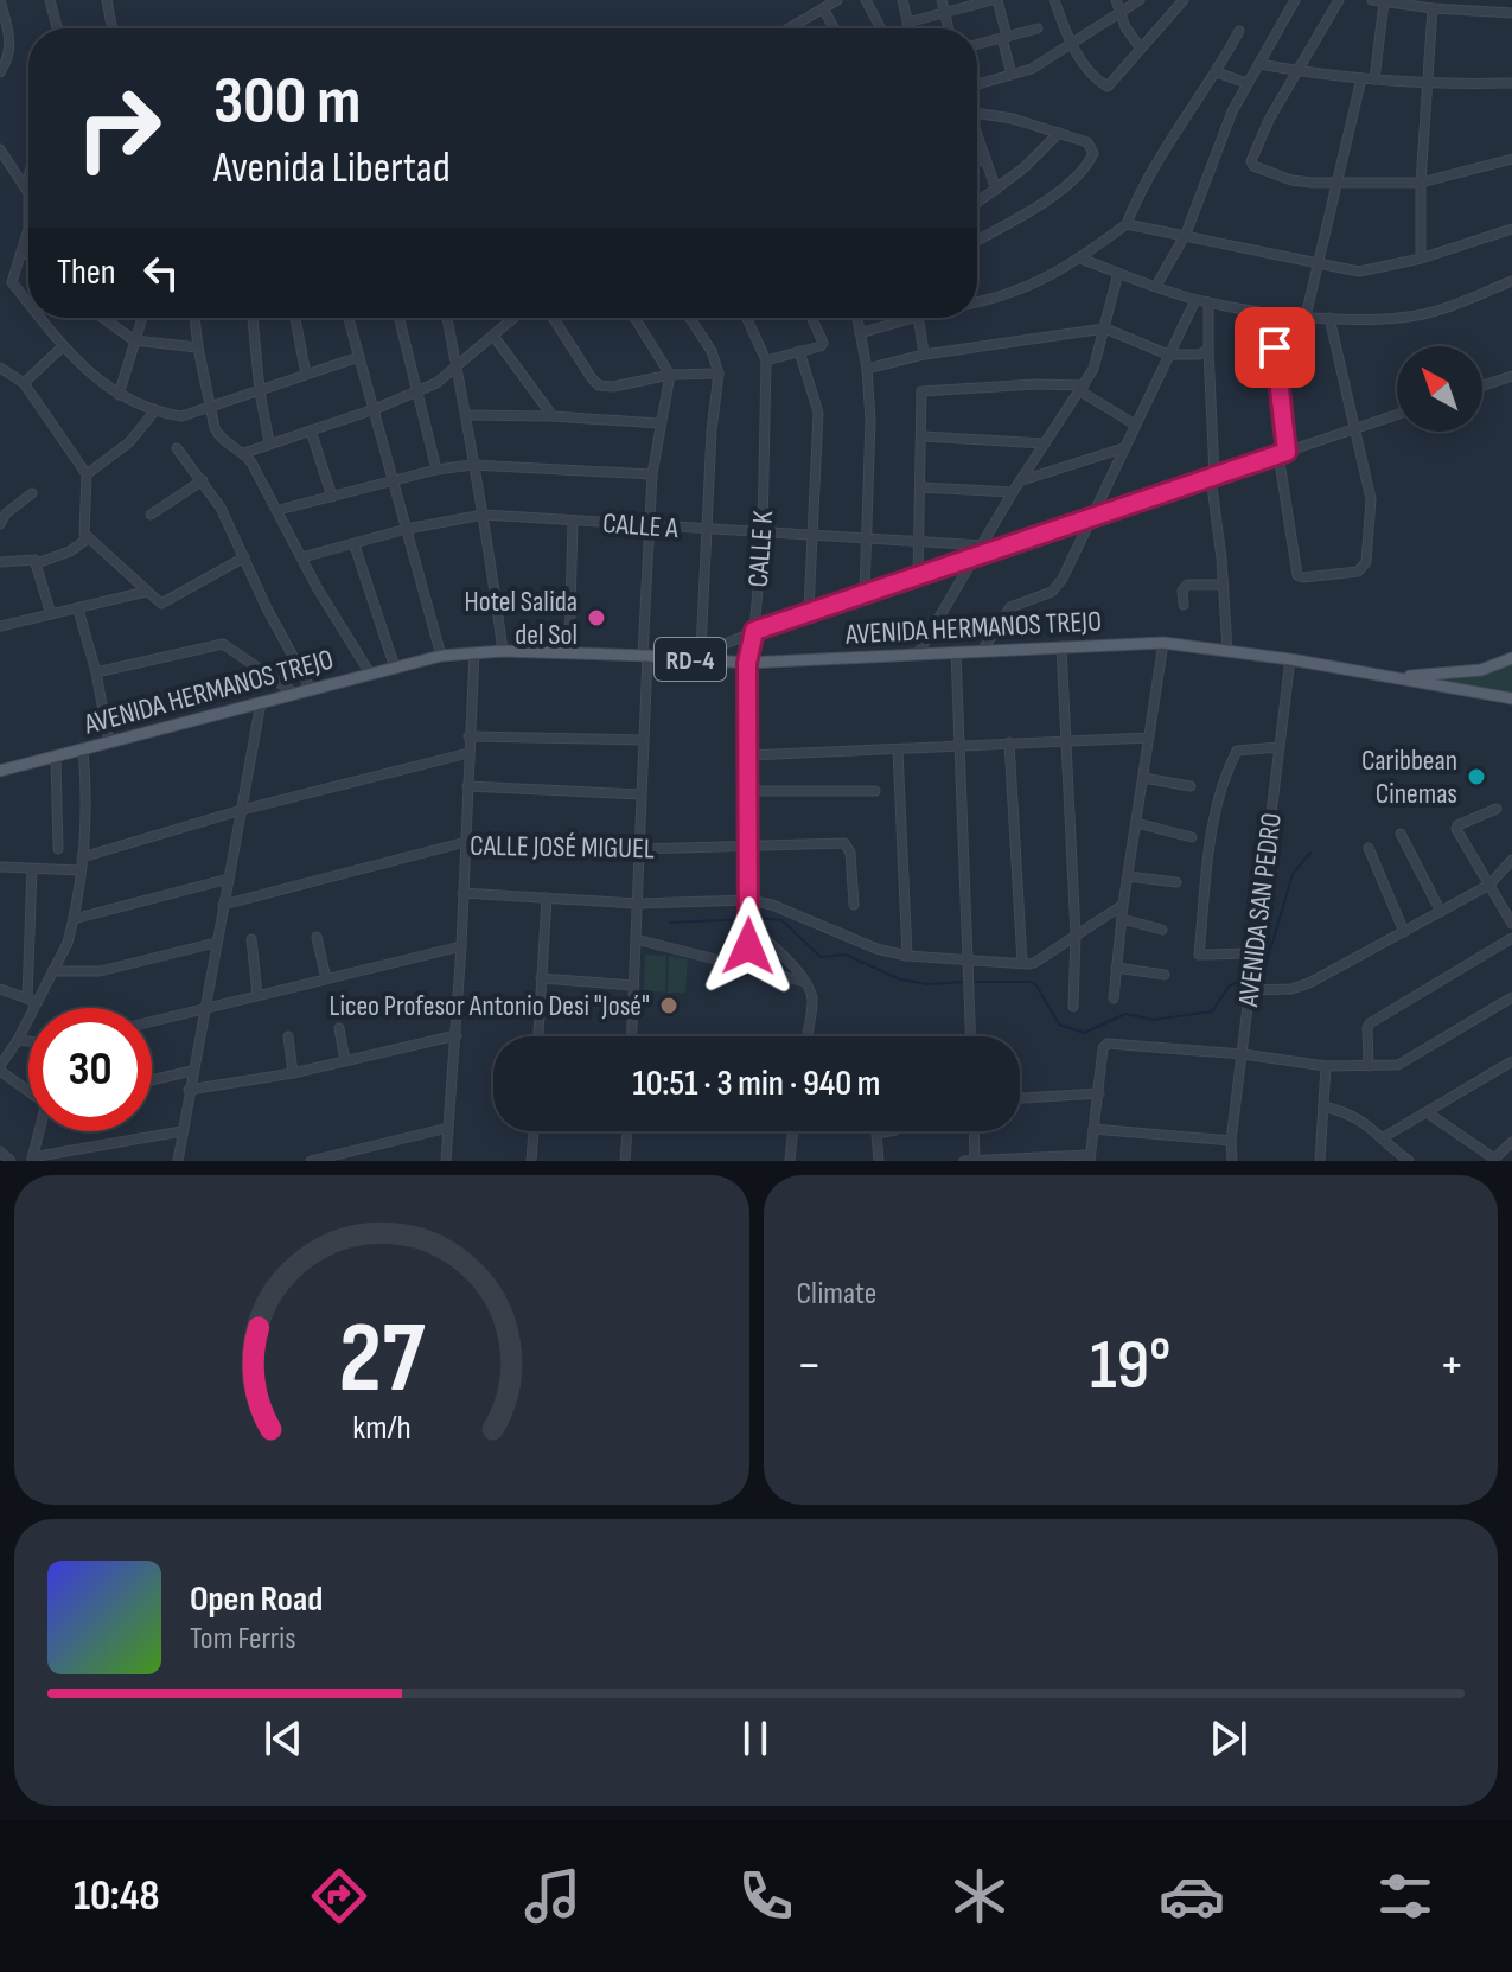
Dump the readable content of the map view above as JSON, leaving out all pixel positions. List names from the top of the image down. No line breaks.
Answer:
{"streets":{"main road":["AVENIDA HERMANOS TREJO","RD-4"],"street":["CALLE A","CALLE K","CALLE JOSÉ MIGUEL","AVENIDA SAN PEDRO"]},"crossings":[["CALLE A","CALLE K"],["CALLE K","AVENIDA HERMANOS TREJO"],["CALLE K","CALLE JOSÉ MIGUEL"],["AVENIDA HERMANOS TREJO","AVENIDA SAN PEDRO"]],"places":["Hotel Salida del Sol","Caribbean Cinemas","Liceo Profesor Antonio Desi \"José\""],"north":"top left","page":{"turn":["300 m","Avenida Libertad"],"then":"Then","limit":"30","trip":"10:51 · 3 min · 940 m","tile":"Climate","heat":["−","19°","+"],"song":["Open Road","Tom Ferris"],"tabs":"10:48","gauge":["27","km/h"]}}
